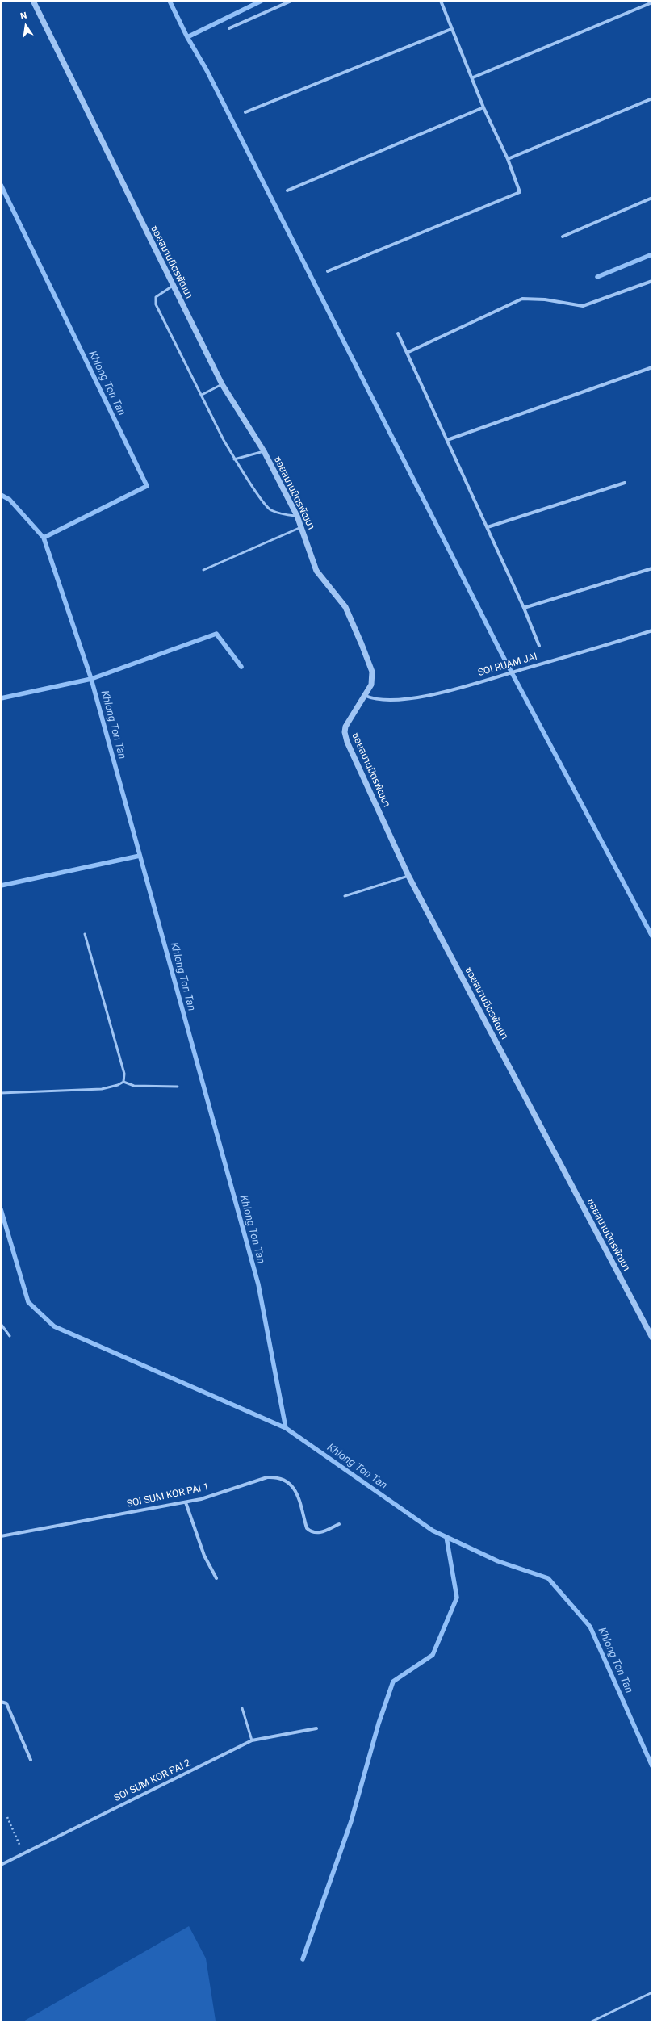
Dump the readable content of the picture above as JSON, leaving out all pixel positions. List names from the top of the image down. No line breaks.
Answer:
{"streets":{"street":["ซอยสมานมิตรพัฒนา","SOI RUAM JAI","SOI SUM KOR PAI 1","SOI SUM KOR PAI 2"]},"crossings":[["ซอยสมานมิตรพัฒนา","SOI RUAM JAI"]],"water":["Khlong Ton Tan"],"north":"top"}
